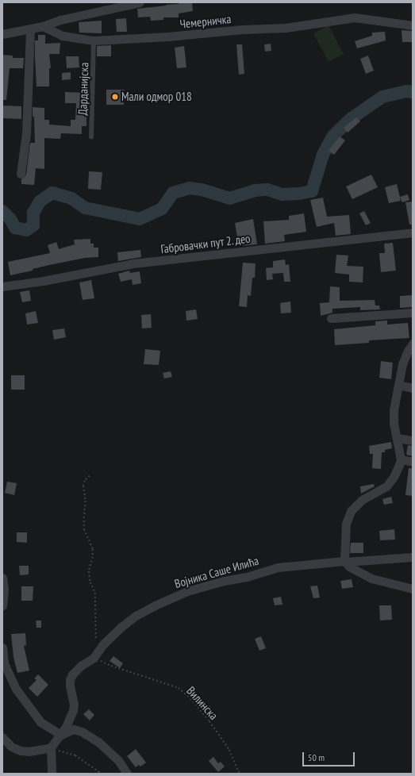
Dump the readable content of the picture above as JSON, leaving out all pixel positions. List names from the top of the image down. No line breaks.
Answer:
{"streets":{"street":["Чемерничка","Габровачки пут 2. део","Војника Саше Илића"],"lane":["Дарданијска"],"path":["Вилинска"]},"crossings":[["Чемерничка","Дарданијска"],["Војника Саше Илића","Вилинска"]],"places":["Мали одмор 018"],"scale_bar":"50 m"}
